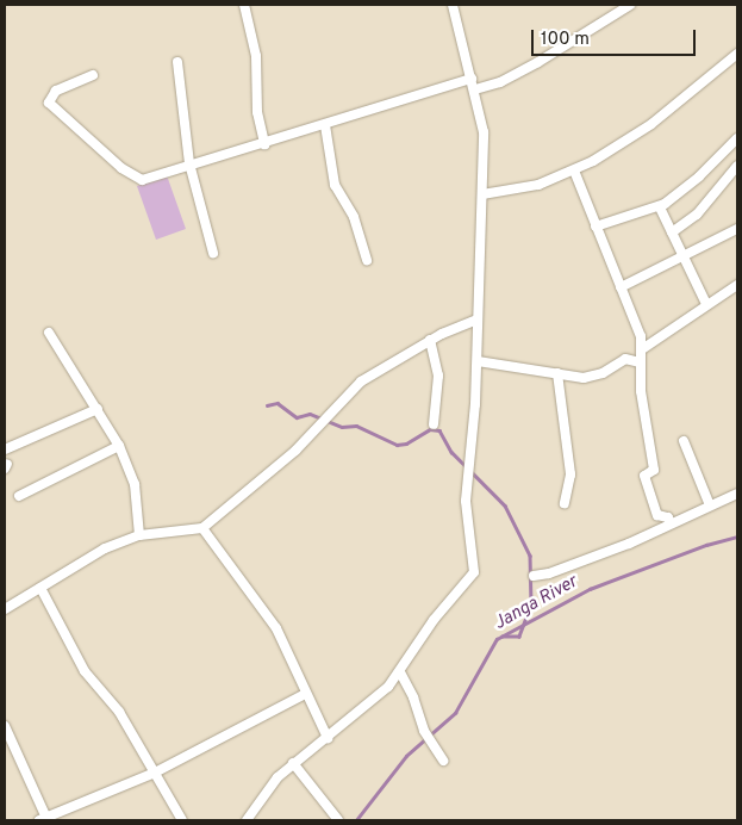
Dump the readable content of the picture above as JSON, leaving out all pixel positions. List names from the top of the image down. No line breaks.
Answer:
{"water":["Janga River"],"scale_bar":"100 m"}
